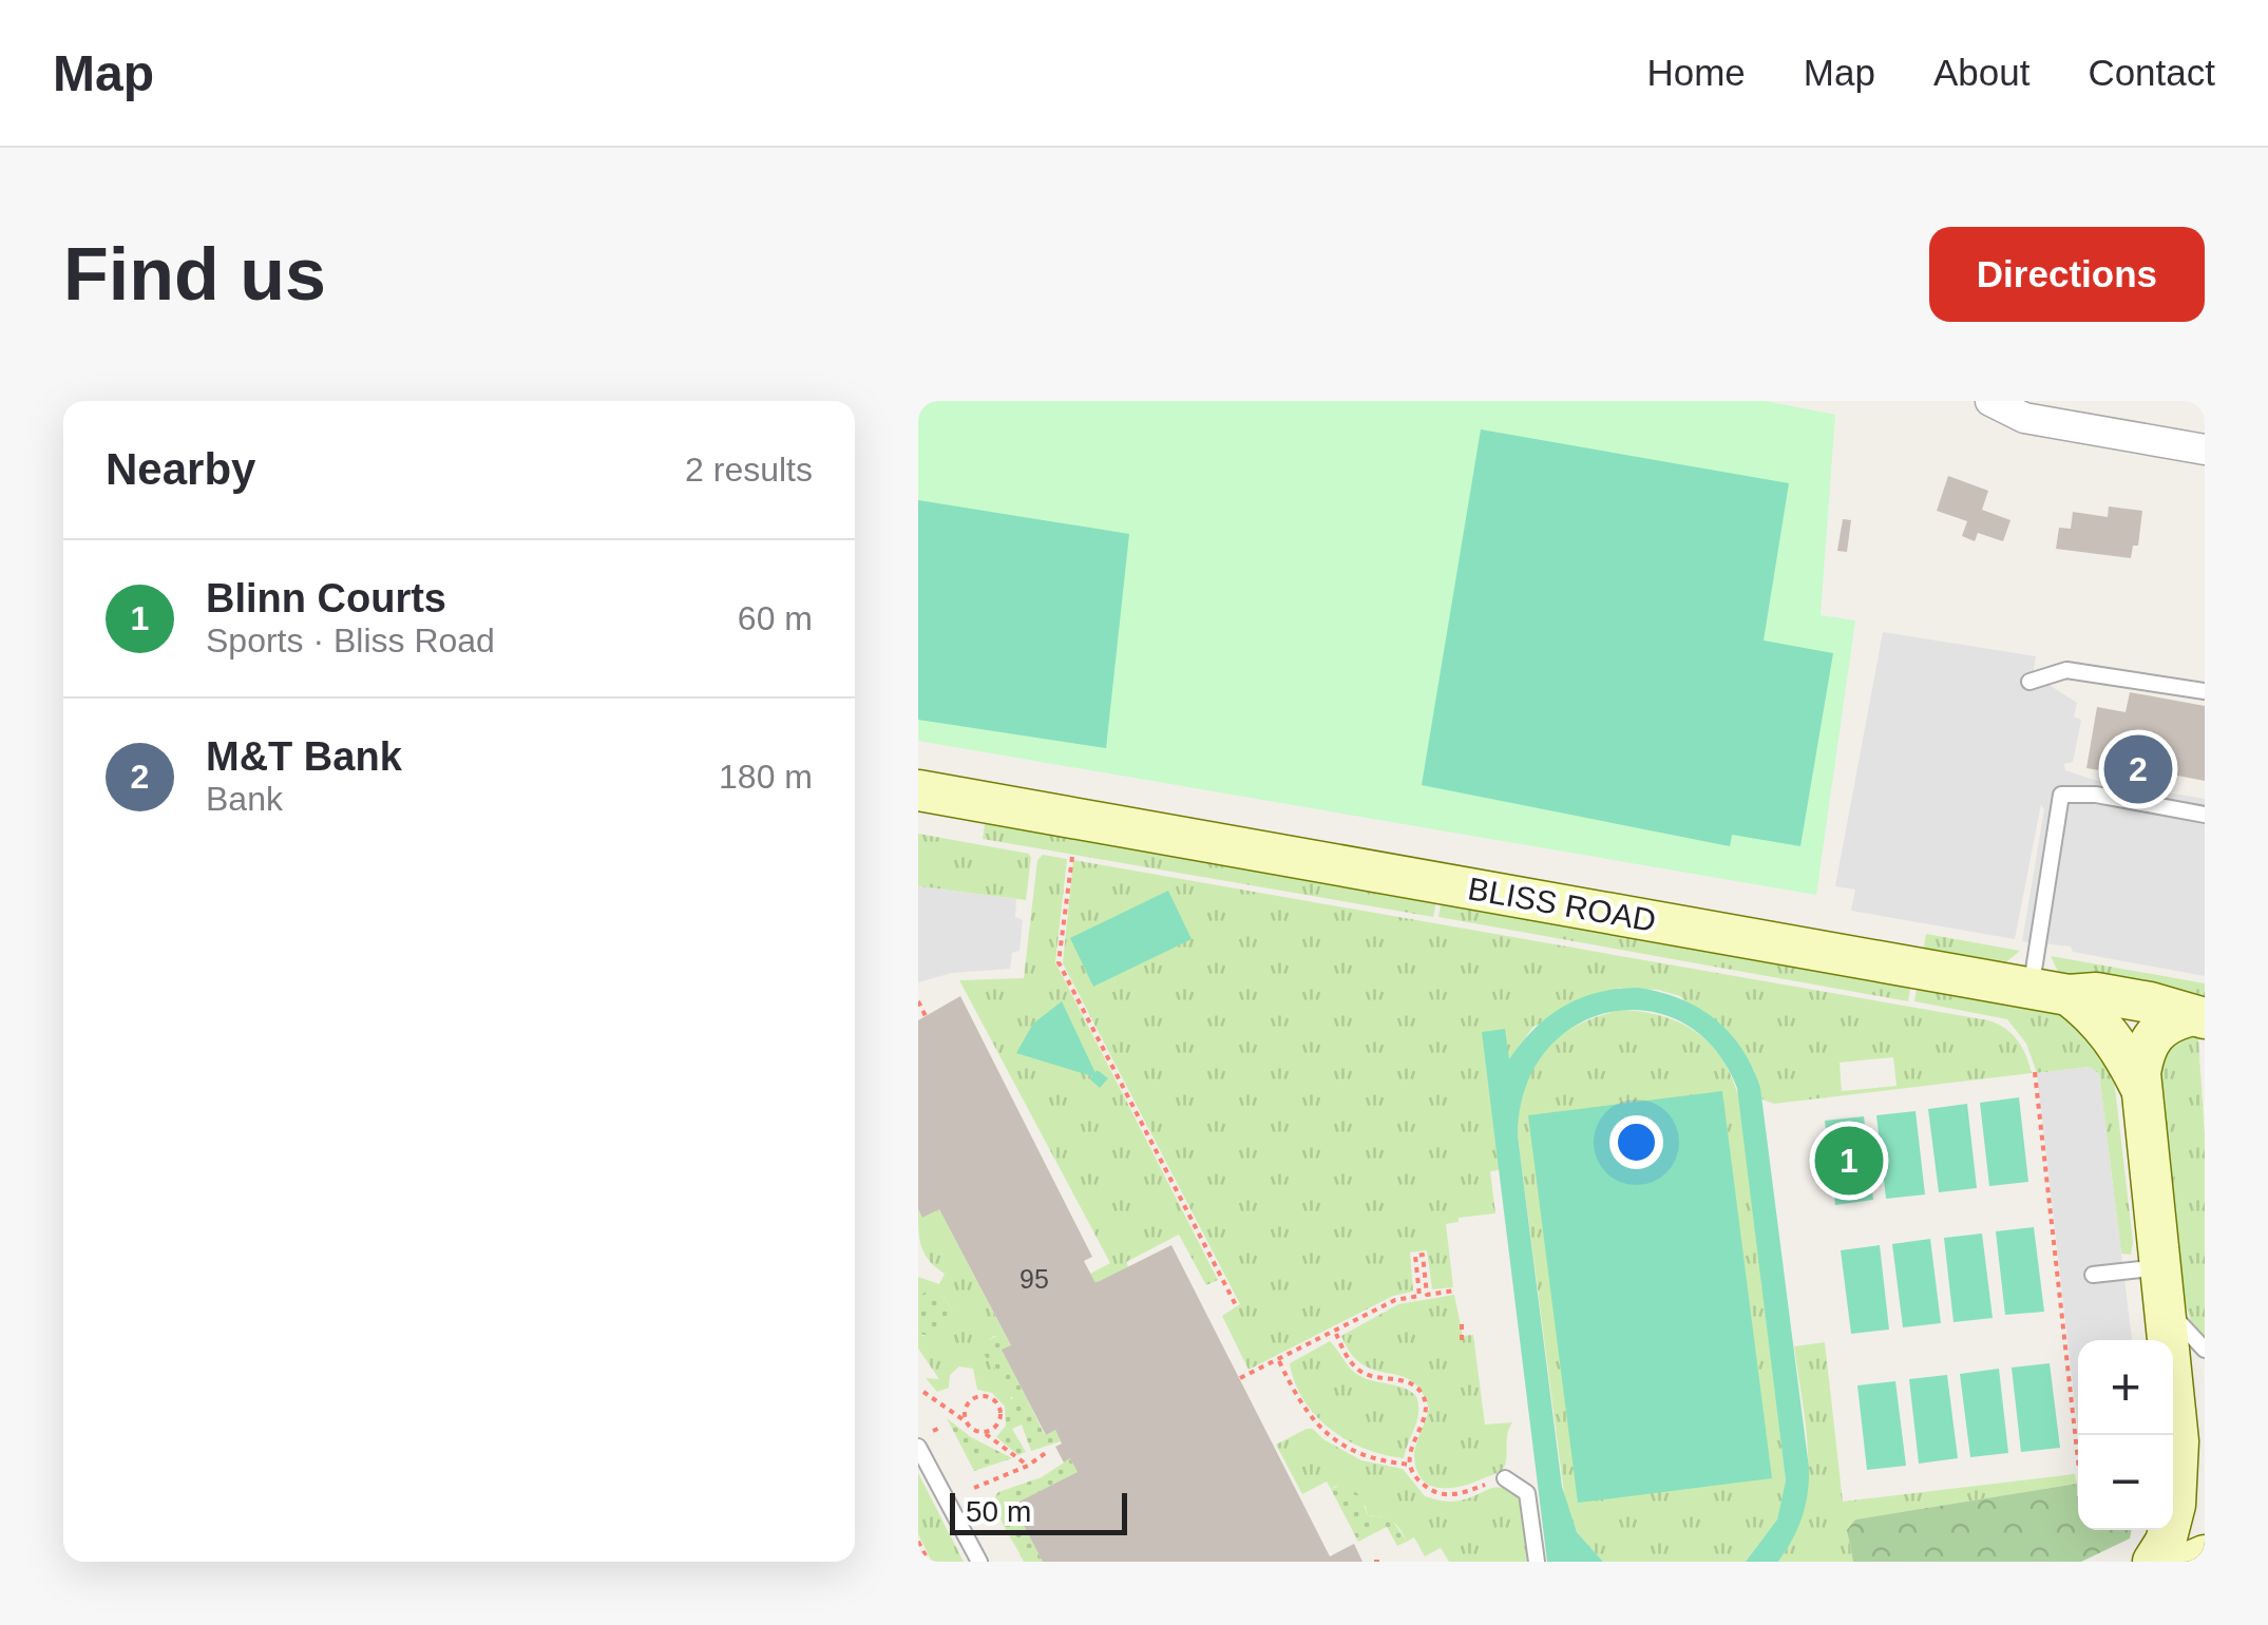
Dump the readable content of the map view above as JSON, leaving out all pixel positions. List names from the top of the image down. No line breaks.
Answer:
{"streets":{"main road":["BLISS ROAD"]},"house_numbers":["95"],"scale_bar":"50 m","page":{"header":"Map","nav":["Home","Map","About","Contact"],"buttons":"Directions","title":"Find us","heading":["Nearby","2 results"],"list":[{"mark":"1","name":"Blinn Courts","note":"Sports · Bliss Road","value":"60 m"},{"mark":"2","name":"M&T Bank","note":"Bank","value":"180 m"}],"pins":["2","1"],"map_buttons":["+","−"],"scale":"50 m"}}
